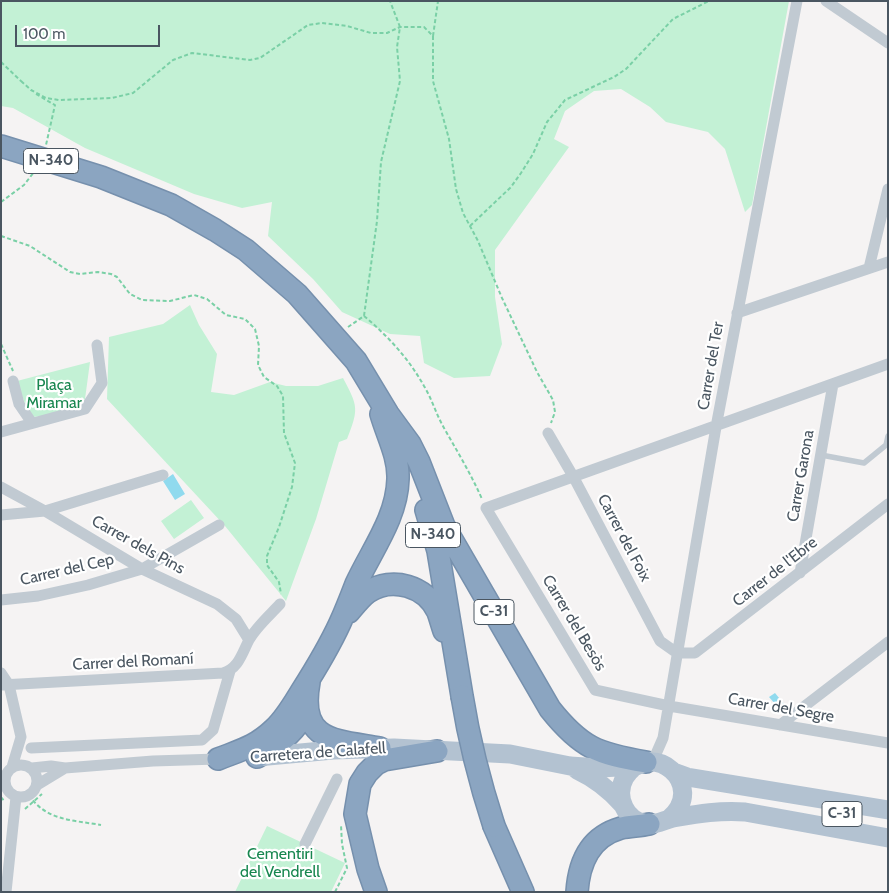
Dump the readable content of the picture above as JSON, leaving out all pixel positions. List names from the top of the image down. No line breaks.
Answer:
{"streets":{"highway":["N-340","C-31"],"main road":["Carretera de Calafell"],"street":["Carrer del Ter","Carrer Garona","Carrer del Foix","Carrer dels Pins","Carrer del Cep","Carrer de l'Ebre","Carrer del Besòs","Carrer del Romaní","Carrer del Segre"]},"crossings":[["N-340","C-31"],["Carrer del Ter","Carrer del Foix"],["Carrer del Ter","Carrer de l'Ebre"],["Carrer del Ter","C-31"],["Carrer del Ter","Carrer del Besòs"],["Carrer del Ter","Carrer del Segre"],["Carrer del Ter","Carretera de Calafell"],["Carrer Garona","Carrer de l'Ebre"],["Carrer del Foix","Carrer de l'Ebre"],["Carrer dels Pins","Carrer del Cep"],["C-31","Carretera de Calafell"],["Carrer del Besòs","Carrer del Segre"]],"parks":["Plaça Miramar","Cementiri del Vendrell"],"scale_bar":"100 m"}
